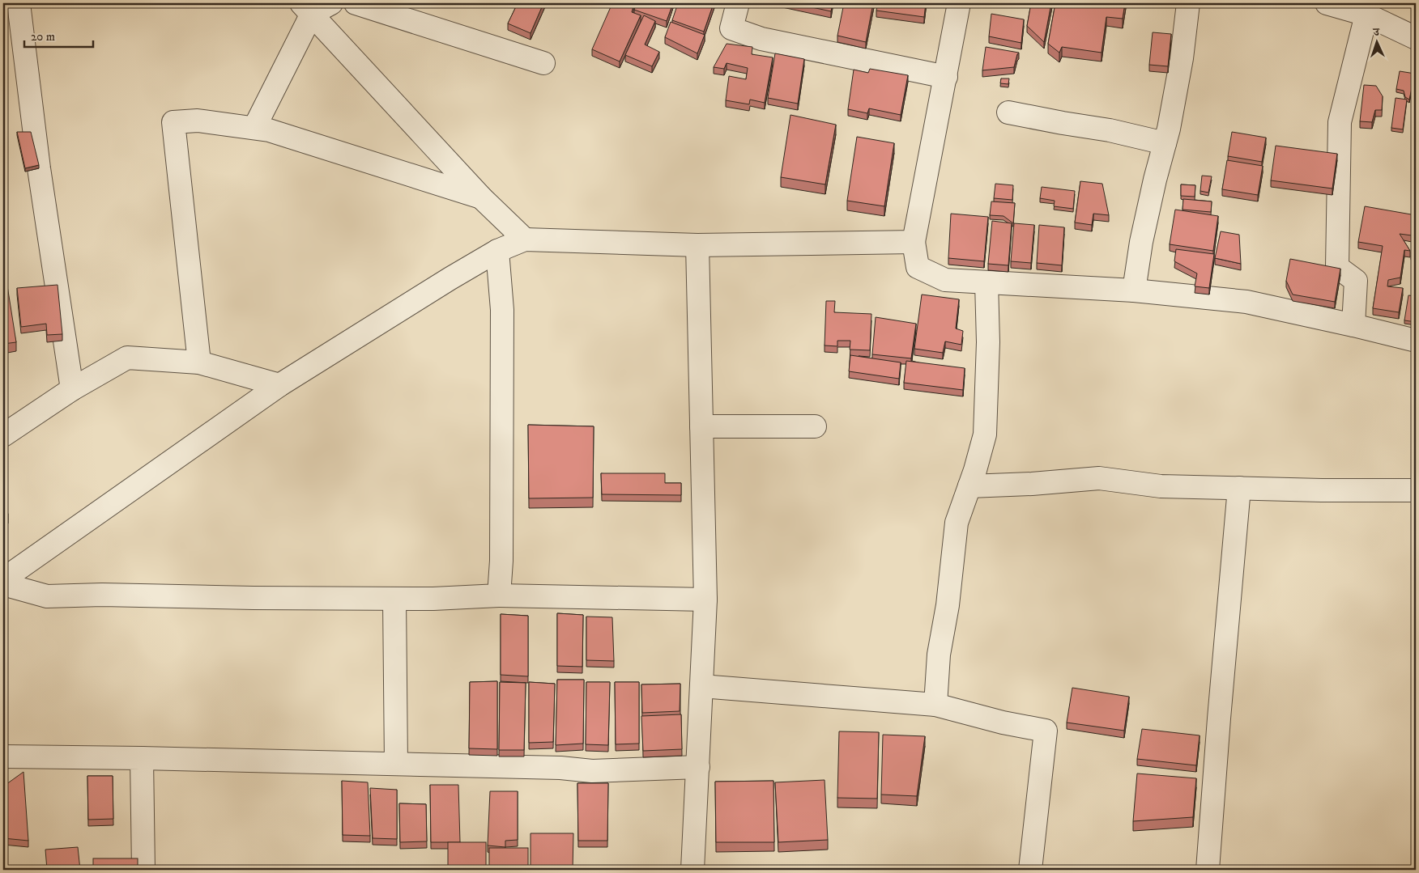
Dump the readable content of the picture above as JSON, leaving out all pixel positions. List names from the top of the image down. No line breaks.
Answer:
{"scale_bar":"20 m","north":"top"}
